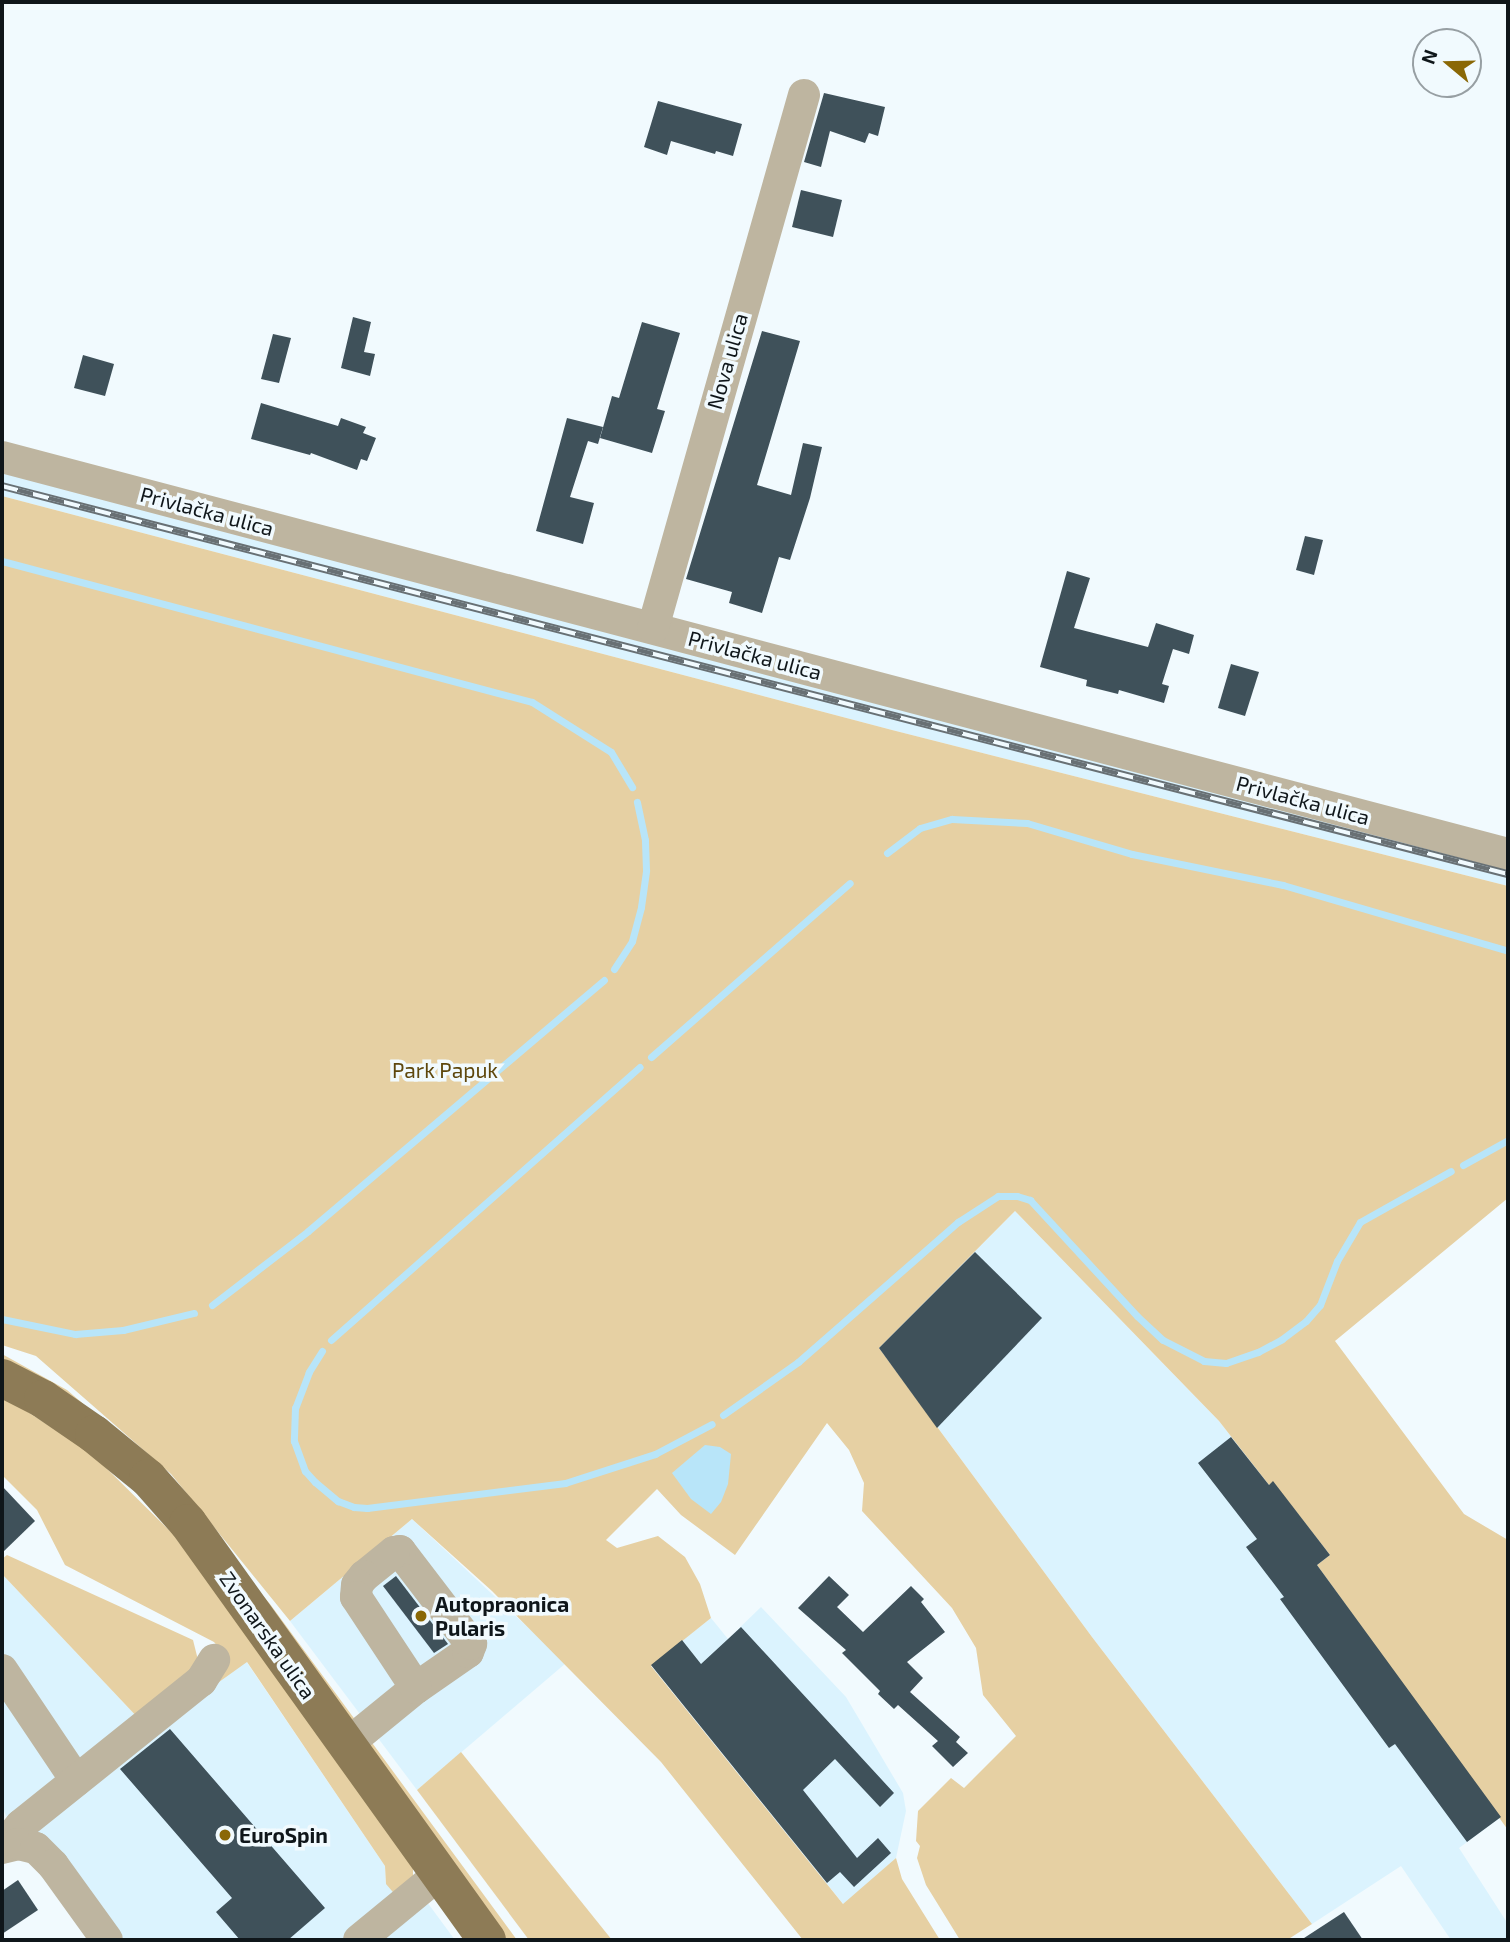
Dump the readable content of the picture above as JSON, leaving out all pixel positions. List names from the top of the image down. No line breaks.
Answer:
{"streets":{"main road":["Zvonarska ulica"],"street":["Nova ulica","Privlačka ulica"]},"crossings":[["Nova ulica","Privlačka ulica"]],"parks":["Park Papuk"],"places":["Autopraonica Pularis","EuroSpin"],"north":"left"}
